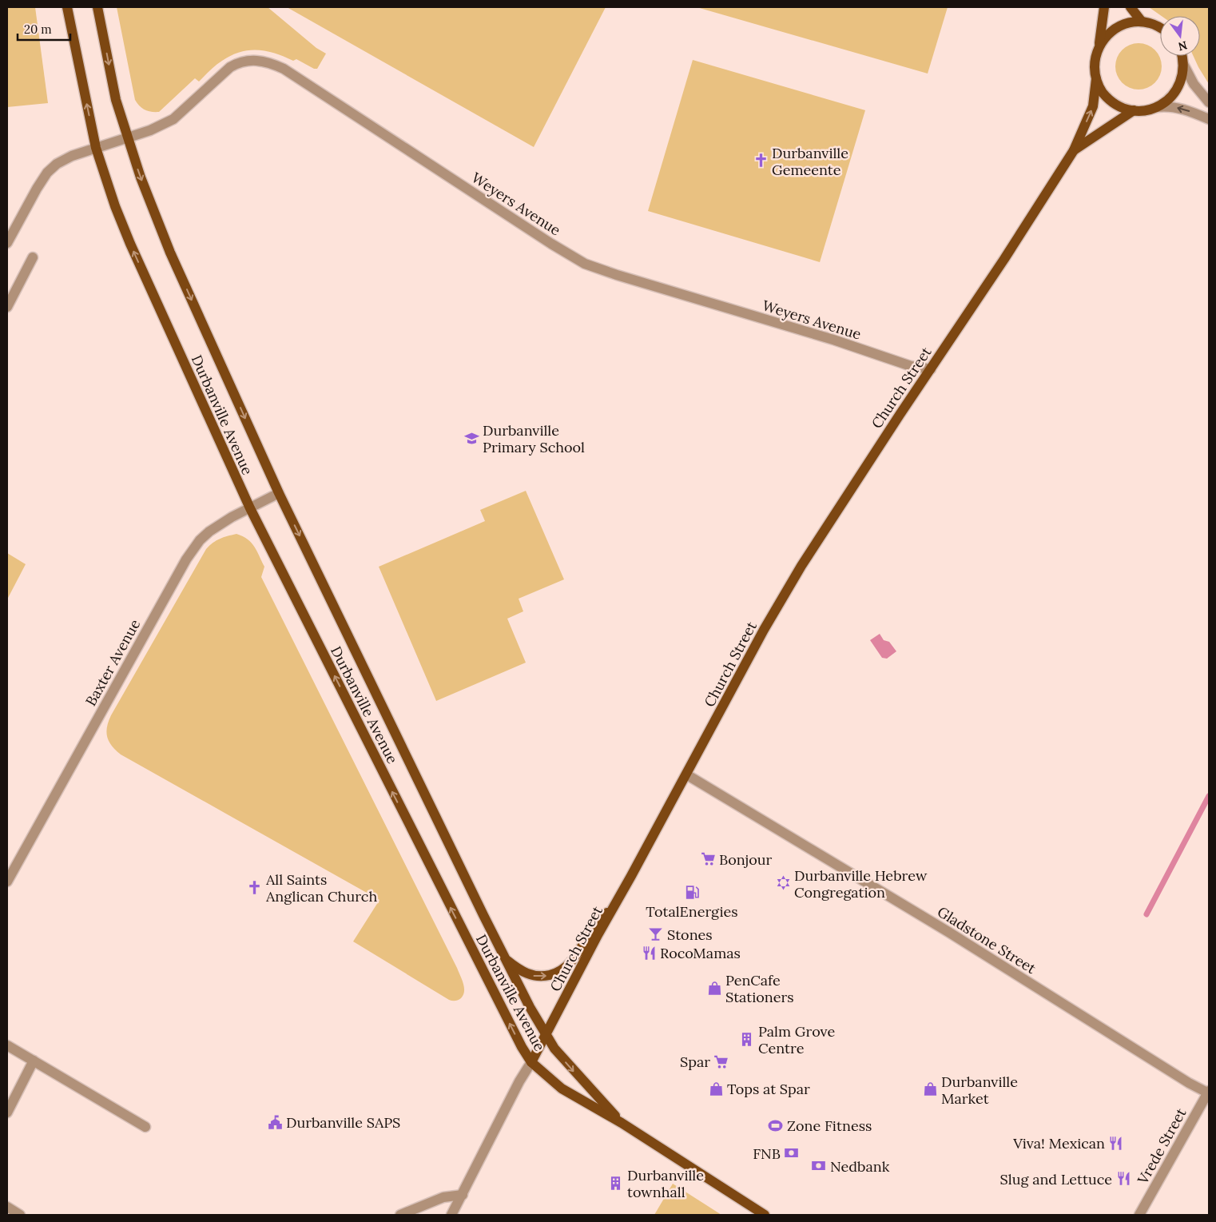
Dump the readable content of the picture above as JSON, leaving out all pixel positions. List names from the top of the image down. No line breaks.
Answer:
{"streets":{"main road":["Church Street","Durbanville Avenue"],"street":["Weyers Avenue","Baxter Avenue","Gladstone Street","Vrede Street"]},"crossings":[["Weyers Avenue","Church Street"],["Weyers Avenue","Durbanville Avenue"],["Church Street","Durbanville Avenue"],["Church Street","Gladstone Street"],["Durbanville Avenue","Baxter Avenue"],["Gladstone Street","Vrede Street"]],"places":{"church":["Durbanville Gemeente","All Saints Anglican Church"],"school or university":["Durbanville Primary School"],"supermarket":["Bonjour","Spar"],"synagogue":["Durbanville Hebrew Congregation"],"fuel station":["TotalEnergies"],"bar":["Stones"],"restaurant":["RocoMamas","Viva! Mexican","Slug and Lettuce"],"shop":["PenCafe Stationers","Tops at Spar","Durbanville Market"],"building":["Palm Grove Centre","Durbanville townhall"],"public building":["Durbanville SAPS"],"sports":["Zone Fitness"],"bank":["FNB","Nedbank"]},"scale_bar":"20 m","north":"bottom"}
